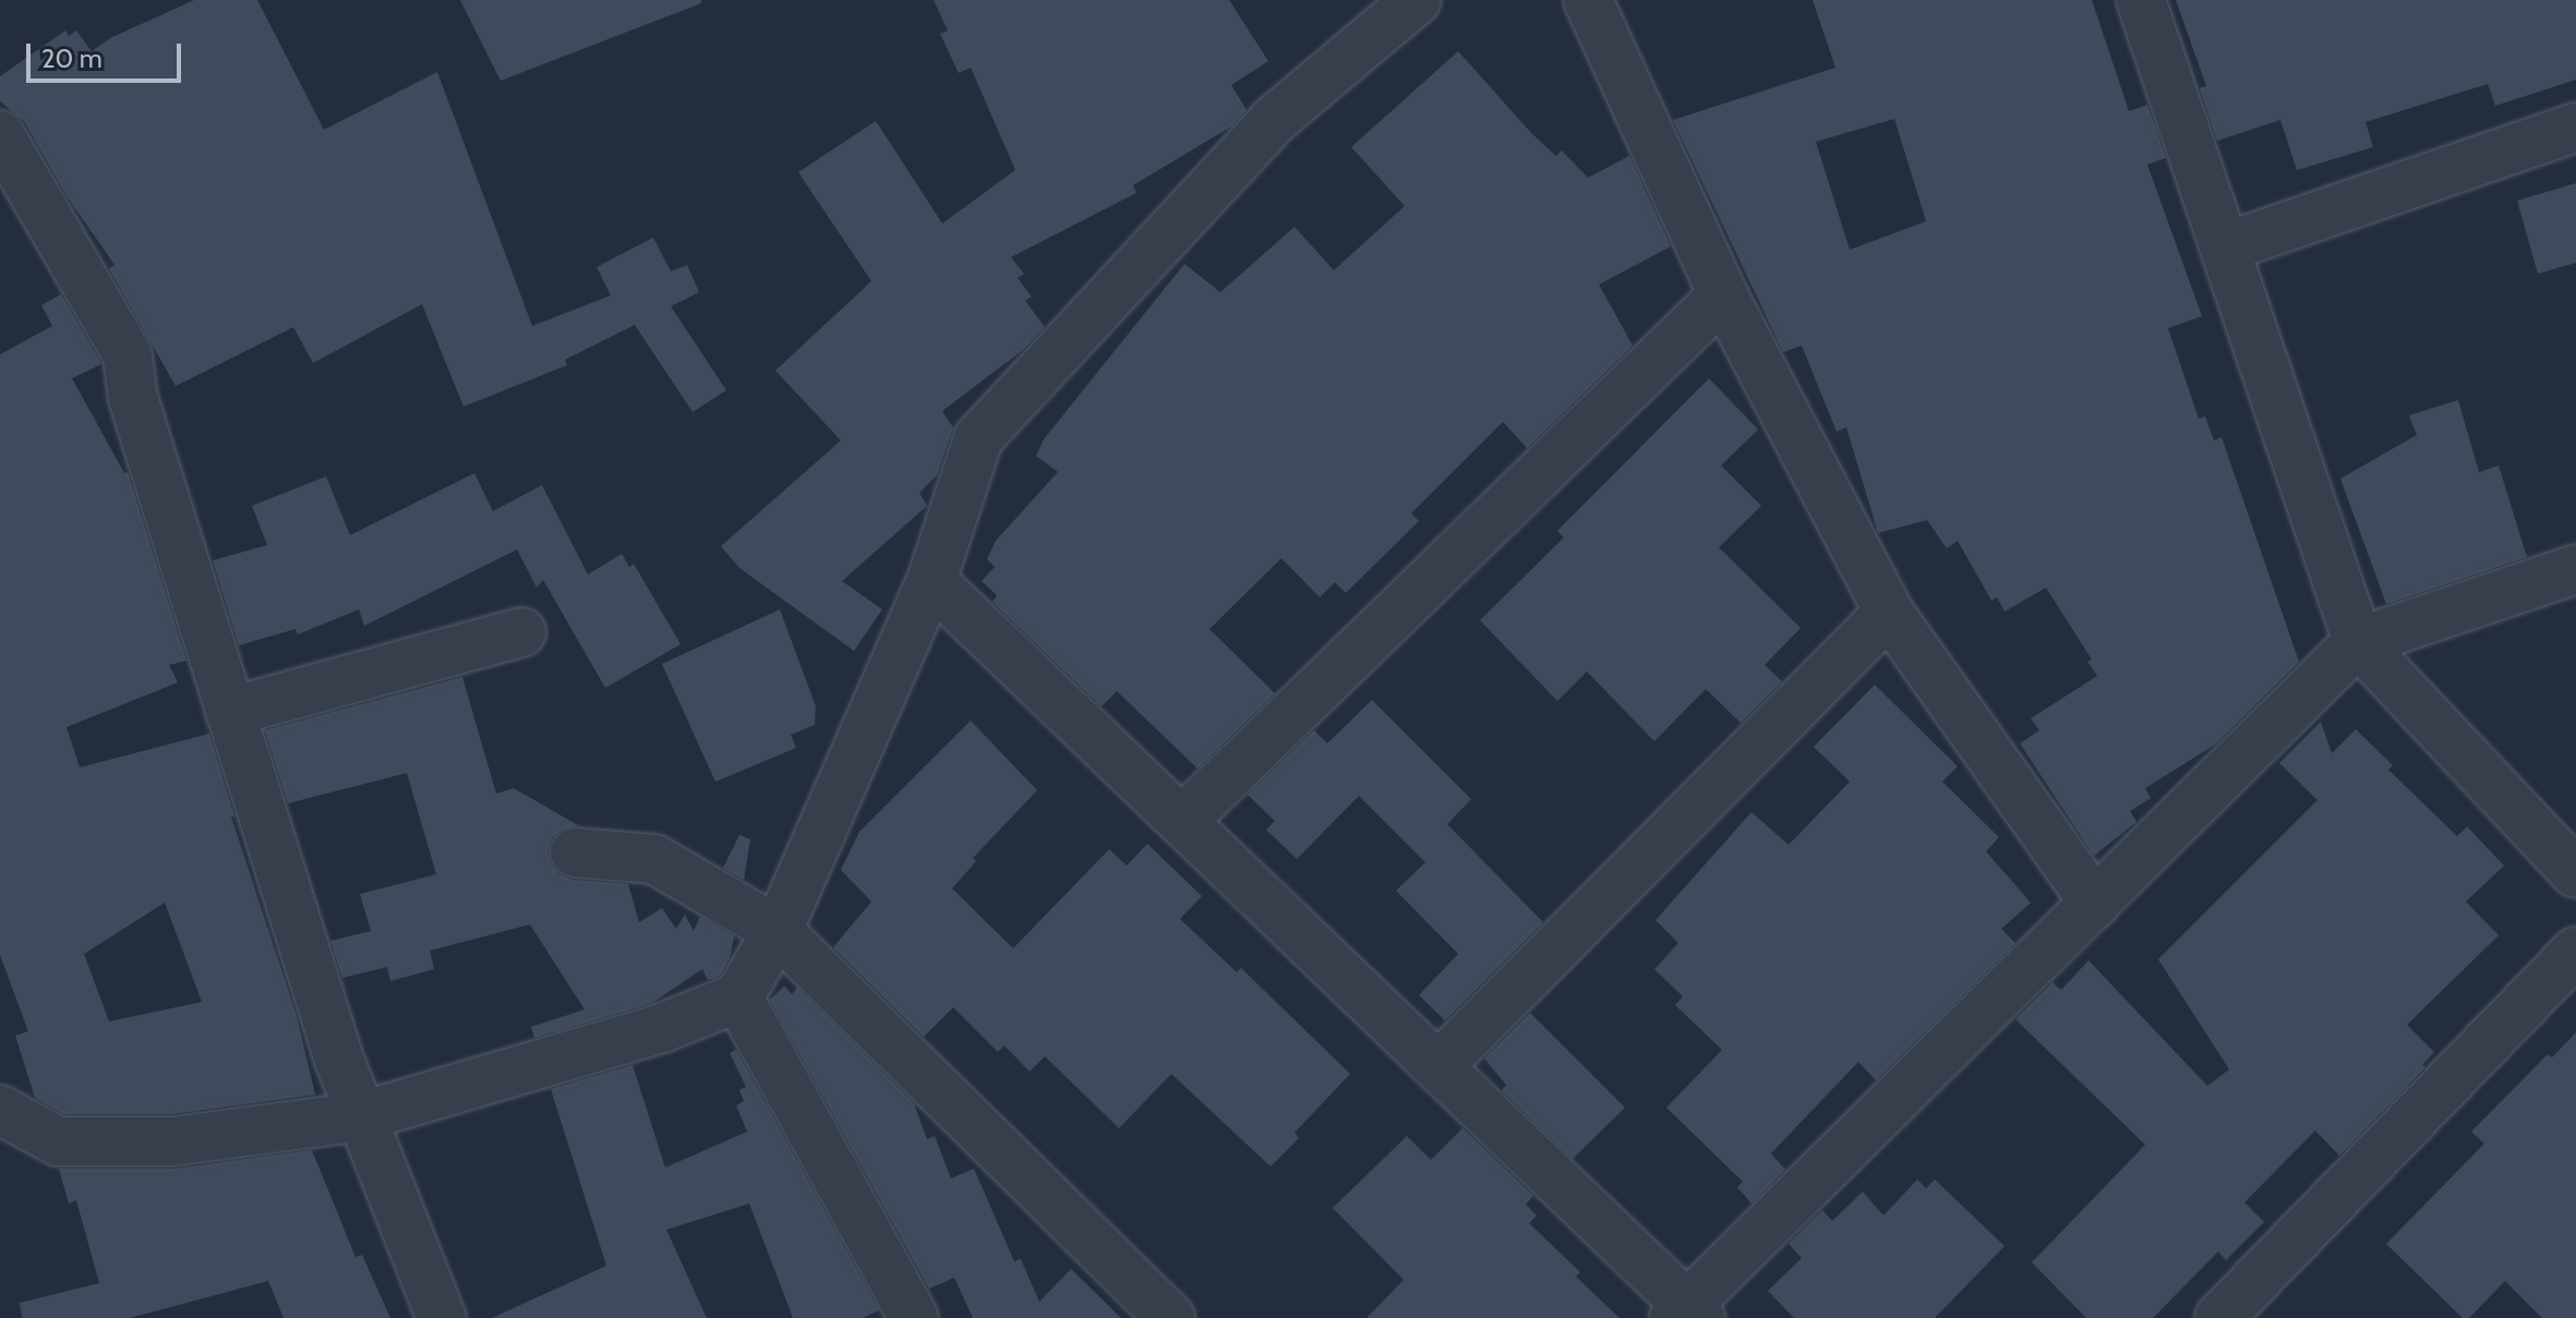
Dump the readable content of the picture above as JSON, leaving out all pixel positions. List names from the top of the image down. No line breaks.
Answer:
{"scale_bar":"20 m"}
